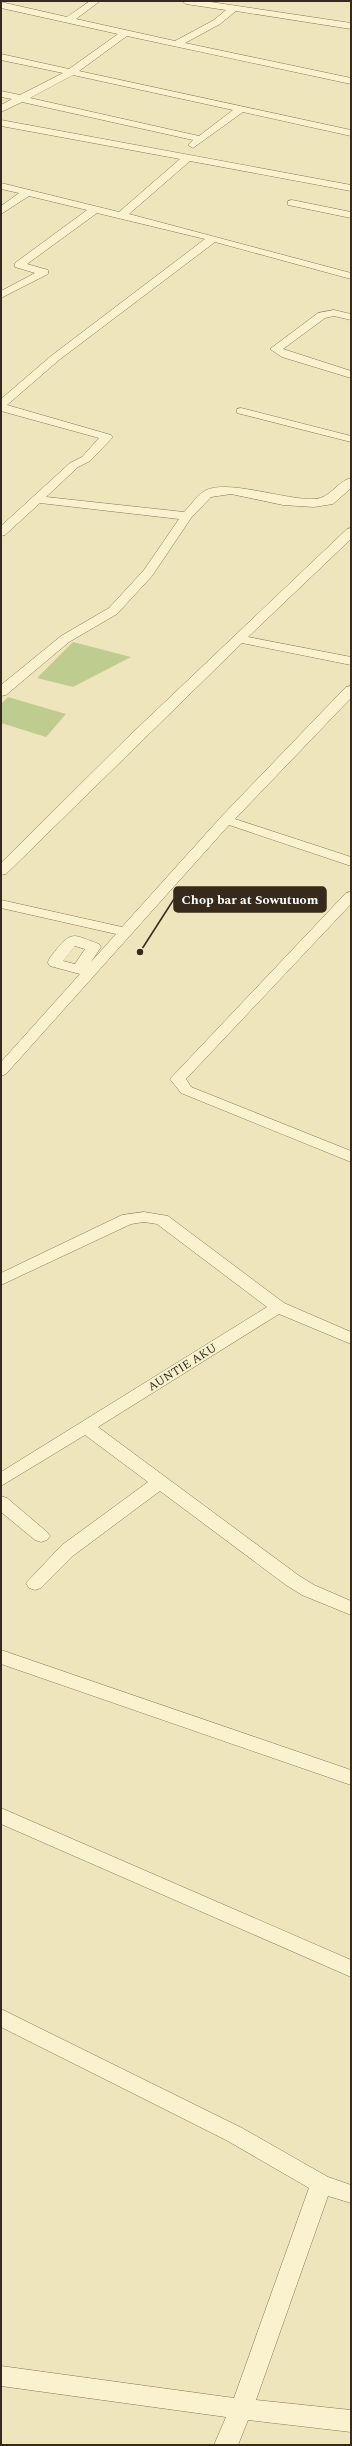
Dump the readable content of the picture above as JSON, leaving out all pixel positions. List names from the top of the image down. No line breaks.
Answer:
{"streets":{"street":["AUNTIE AKU"]},"places":["Chop bar at Sowutuom"]}
